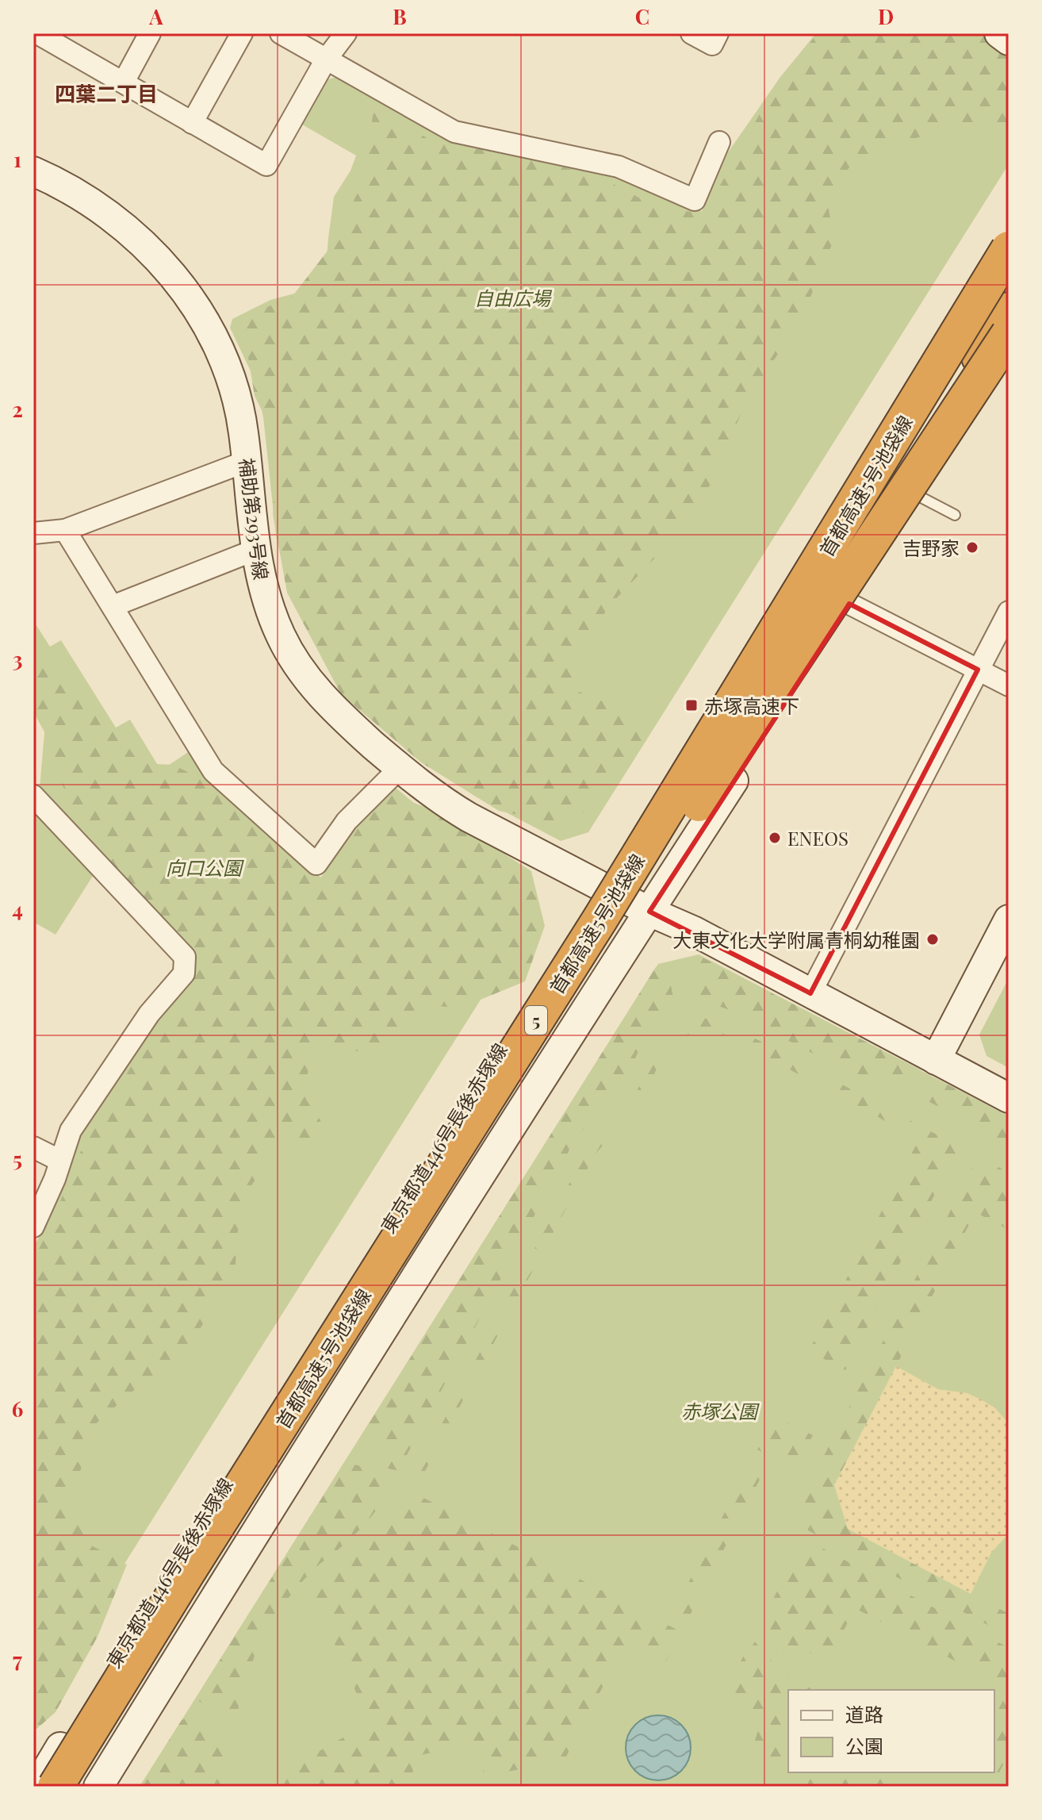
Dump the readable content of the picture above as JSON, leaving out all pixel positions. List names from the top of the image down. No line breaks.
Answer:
{"streets":{"highway":["首都高速5号池袋線","5"],"main road":["補助第293号線","東京都道446号長後赤塚線"]},"crossings":[["補助第293号線","東京都道446号長後赤塚線"]],"districts":["四葉二丁目"],"parks":["自由広場","向口公園","赤塚公園"],"places":{"other":["吉野家","ENEOS","大東文化大学附属青桐幼稚園"],"transit":["赤塚高速下"]},"legend":["道路","公園"],"grid":{"columns":["A","B","C","D"],"rows":["1","2","3","4","5","6","7"]}}
